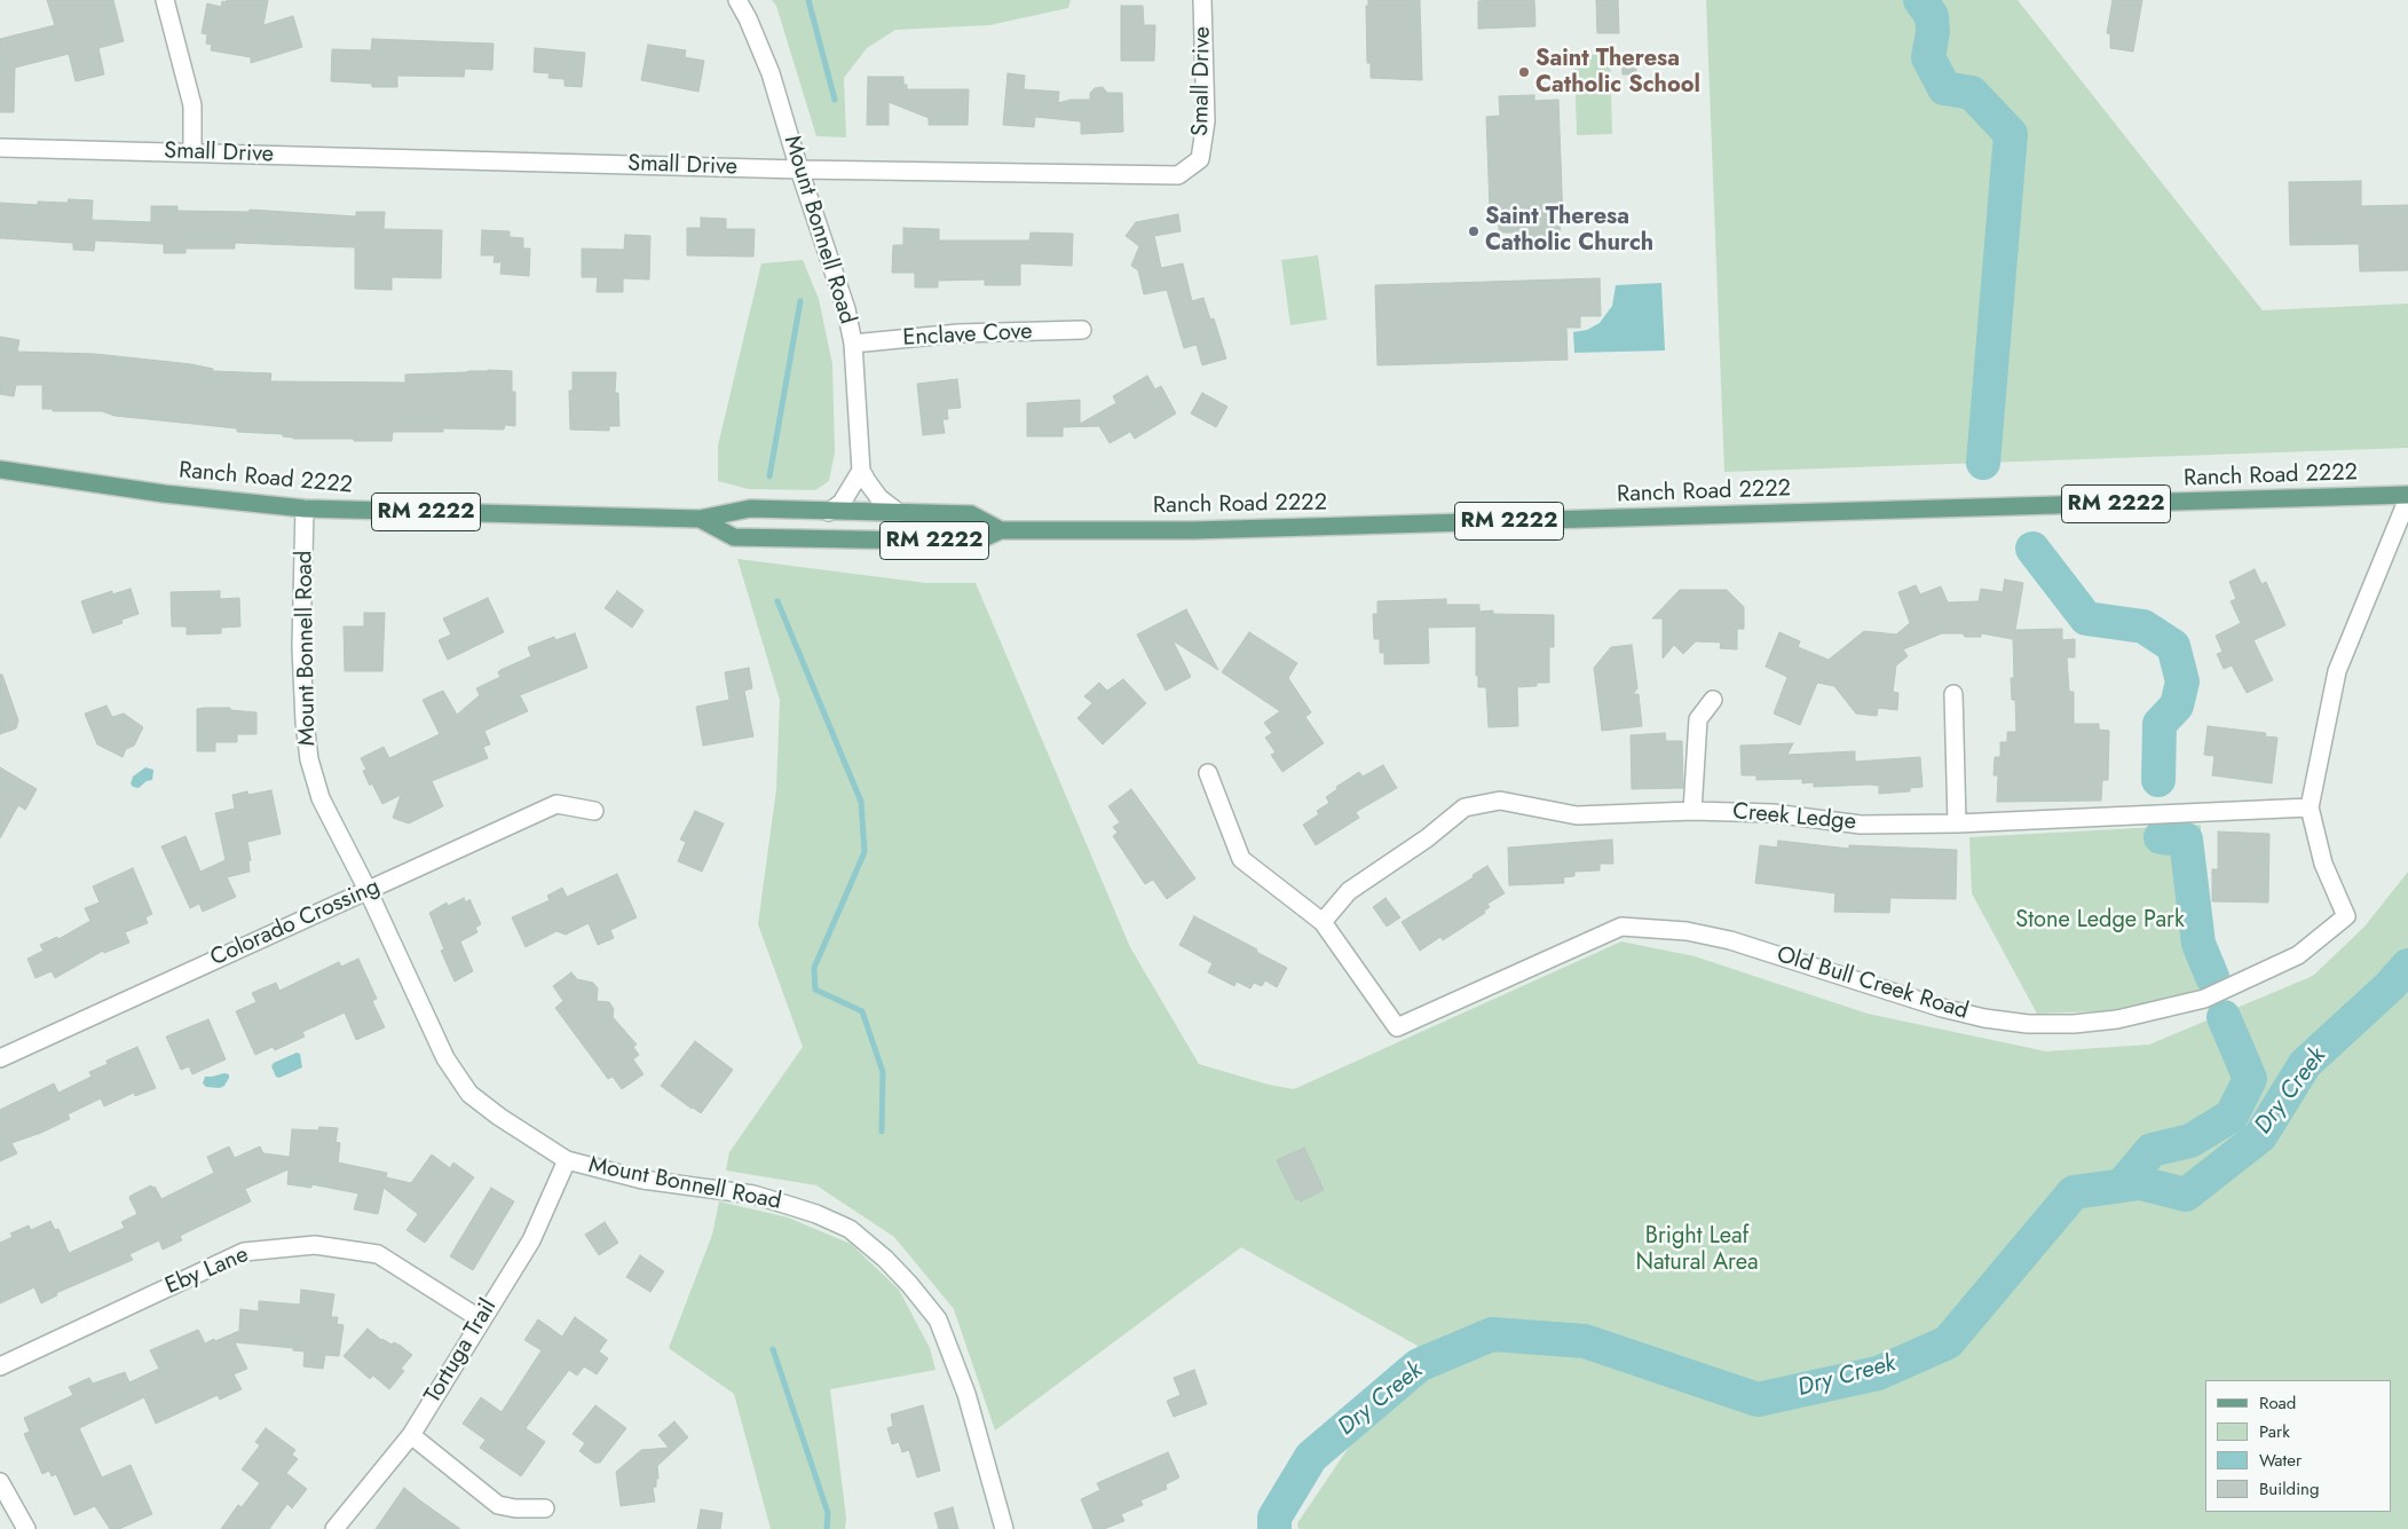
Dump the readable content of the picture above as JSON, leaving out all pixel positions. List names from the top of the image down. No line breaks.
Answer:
{"streets":{"main road":["Ranch Road 2222","RM 2222"],"street":["Small Drive","Mount Bonnell Road","Enclave Cove","Creek Ledge","Colorado Crossing","Old Bull Creek Road","Eby Lane","Tortuga Trail"]},"crossings":[["Small Drive","Mount Bonnell Road"],["Mount Bonnell Road","Enclave Cove"],["Mount Bonnell Road","Ranch Road 2222"],["Mount Bonnell Road","Colorado Crossing"],["Mount Bonnell Road","Tortuga Trail"],["Creek Ledge","Old Bull Creek Road"],["Eby Lane","Tortuga Trail"]],"water":["Dry Creek"],"parks":["Stone Ledge Park","Bright Leaf Natural Area"],"places":["Saint Theresa Catholic School","Saint Theresa Catholic Church"],"legend":["Road","Park","Water","Building"]}
